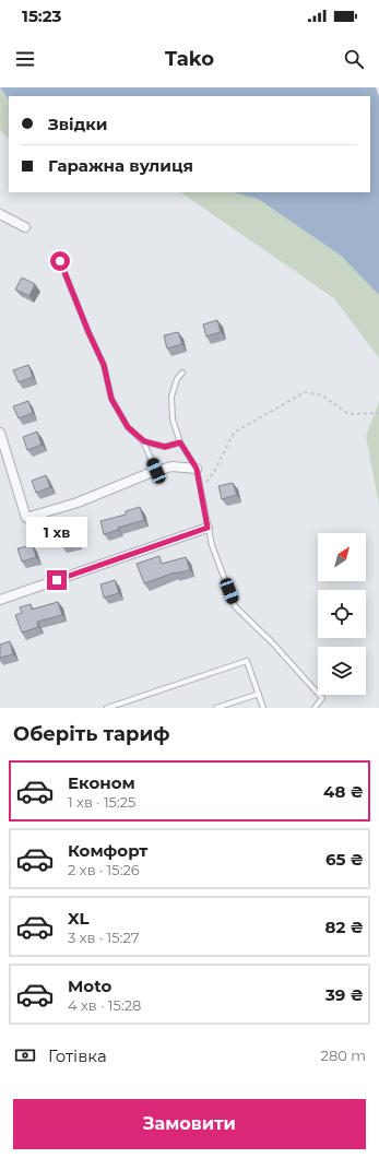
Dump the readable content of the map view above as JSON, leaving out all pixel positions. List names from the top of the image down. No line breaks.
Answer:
{"north":"top right","page":{"status":"15:23","header":"Tako","banner":["Звідки","Гаражна вулиця"],"bubble":"1 хв","heading":"Оберіть тариф","list":[{"name":"Економ","note":"1 хв · 15:25","value":"48 ₴"},{"name":"Комфорт","note":"2 хв · 15:26","value":"65 ₴"},{"name":"XL","note":"3 хв · 15:27","value":"82 ₴"},{"name":"Moto","note":"4 хв · 15:28","value":"39 ₴"}],"pay":["Готівка","280 m"],"buttons":"Замовити"}}
